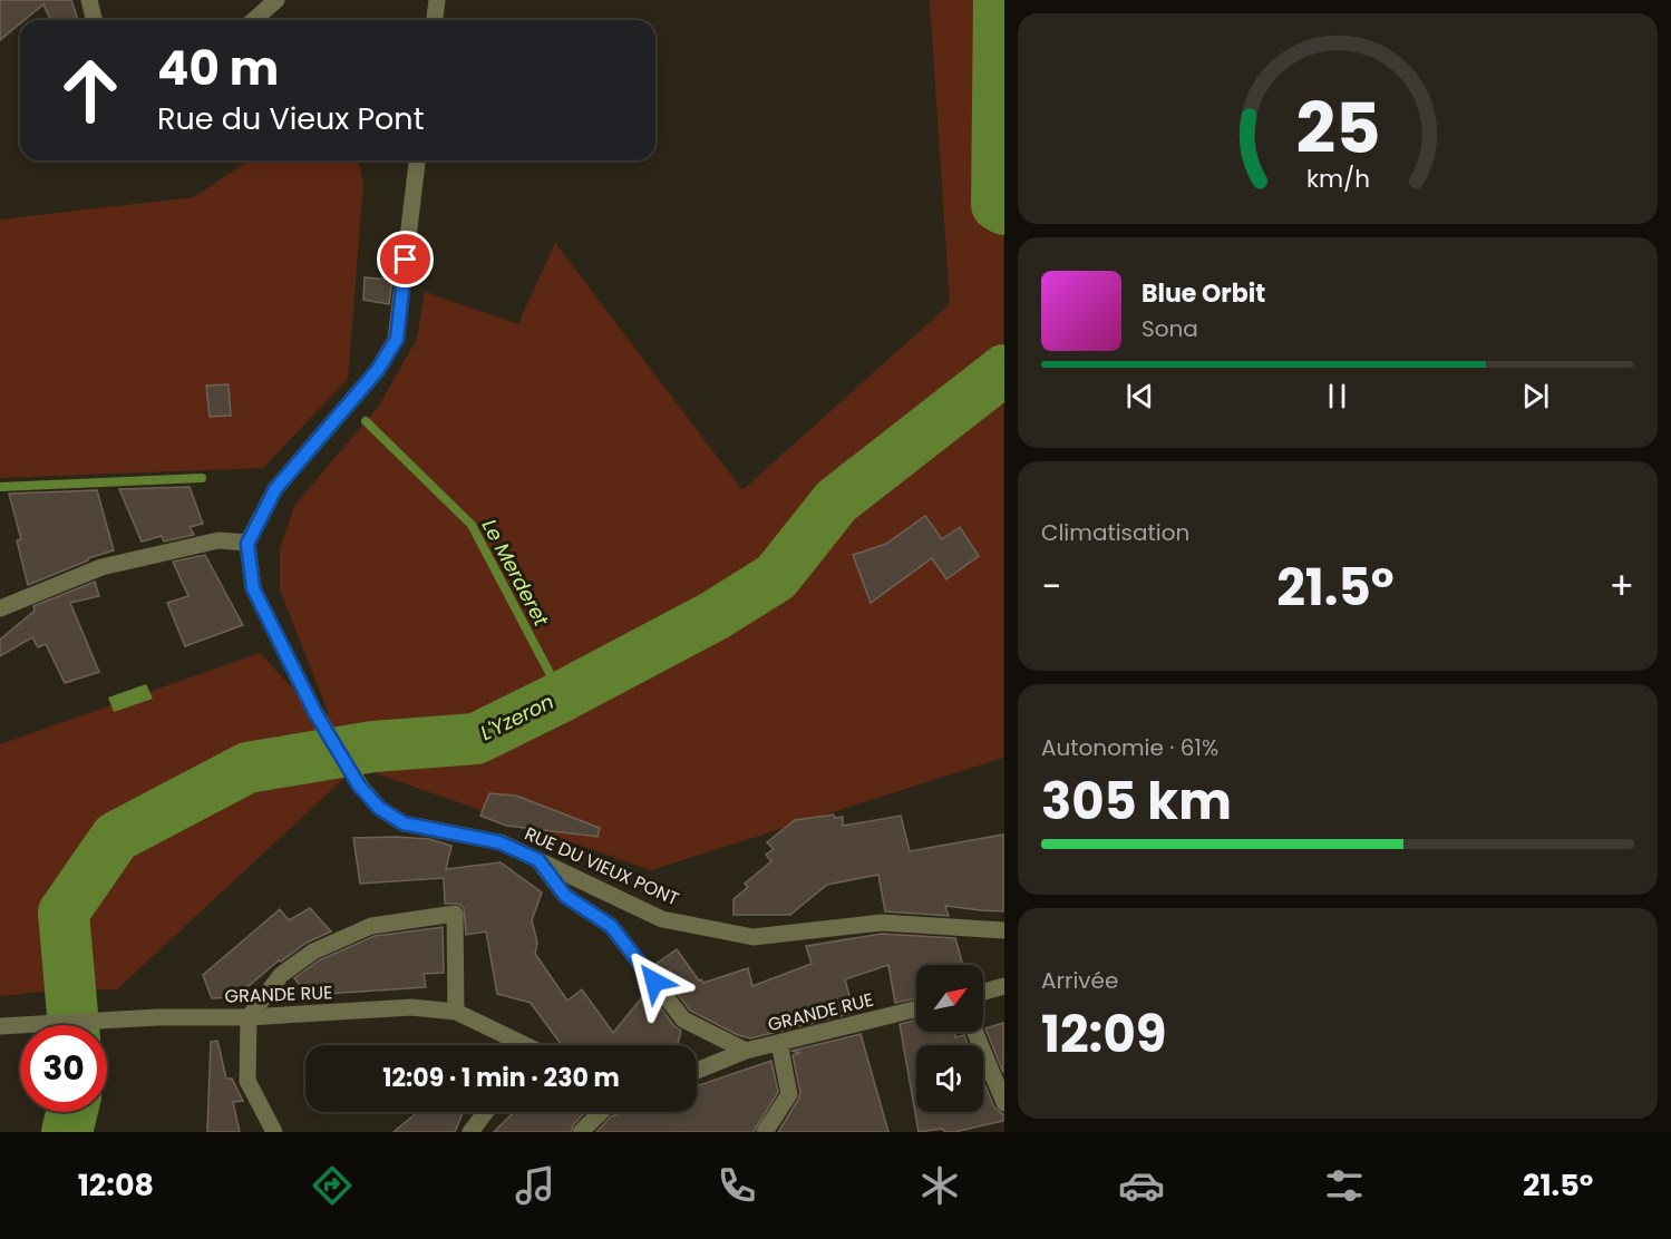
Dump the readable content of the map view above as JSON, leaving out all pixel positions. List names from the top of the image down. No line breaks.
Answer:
{"streets":{"street":["RUE DU VIEUX PONT","GRANDE RUE"]},"water":["Le Merderet","L'Yzeron"],"north":"top right","page":{"turn":["40 m","Rue du Vieux Pont"],"song":["Blue Orbit","Sona"],"tile":["Climatisation",["Autonomie · 61%","305 km"],["Arrivée","12:09"]],"heat":["−","21.5°","+"],"limit":"30","trip":"12:09 · 1 min · 230 m","tabs":["12:08","21.5°"],"gauge":["25","km/h"]}}
